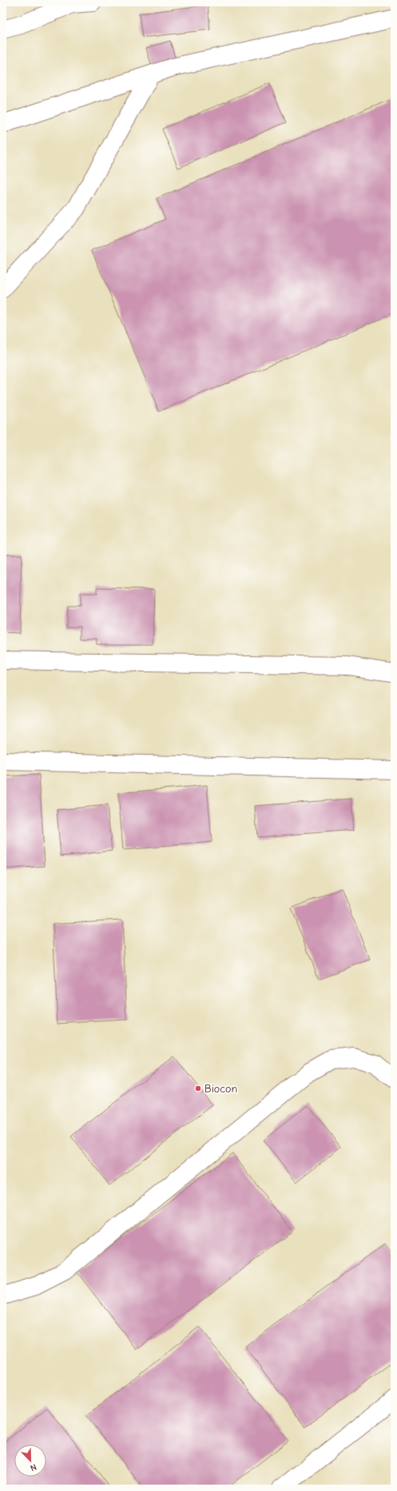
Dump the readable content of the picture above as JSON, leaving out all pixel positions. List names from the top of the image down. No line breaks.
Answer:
{"places":["Biocon"],"north":"bottom right"}
